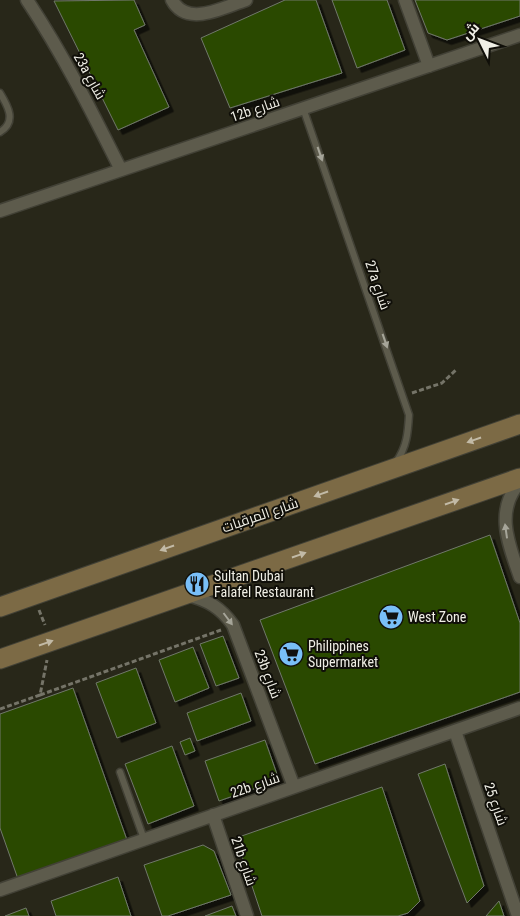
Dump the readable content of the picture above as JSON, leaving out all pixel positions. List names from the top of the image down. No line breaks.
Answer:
{"streets":{"street":["23a شارع","12b شارع","شارع المرقبات","23b شارع","22b شارع","شارع 25","21b شارع"],"lane":["27a شارع"]},"crossings":[["23a شارع","12b شارع"],["12b شارع","27a شارع"],["27a شارع","شارع المرقبات"],["23b شارع","22b شارع"],["22b شارع","شارع 25"],["22b شارع","21b شارع"]],"one_way":["27a شارع"],"places":{"restaurant":["Sultan Dubai Falafel Restaurant"],"supermarket":["West Zone","Philippines Supermarket"]},"north":"top left"}
